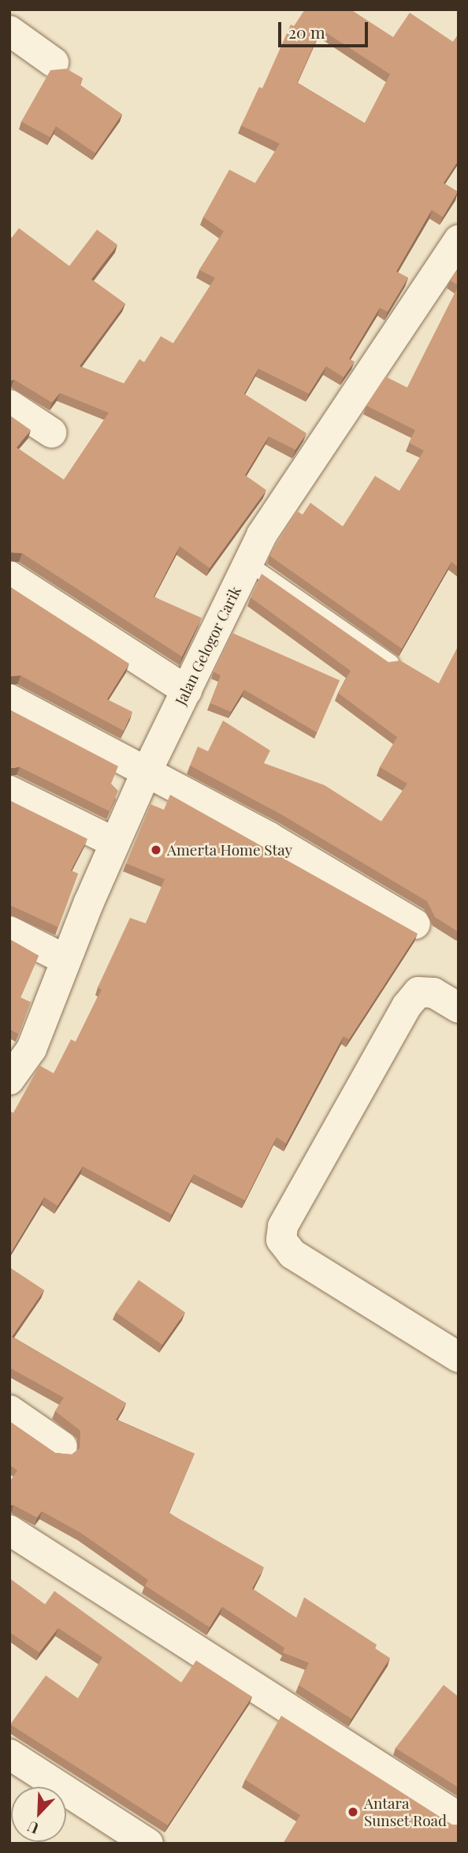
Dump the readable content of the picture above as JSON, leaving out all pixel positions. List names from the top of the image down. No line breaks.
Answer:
{"streets":{"street":["Jalan Gelogor Carik"]},"places":["Amerta Home Stay","Antara Sunset Road"],"scale_bar":"20 m","north":"bottom left"}
